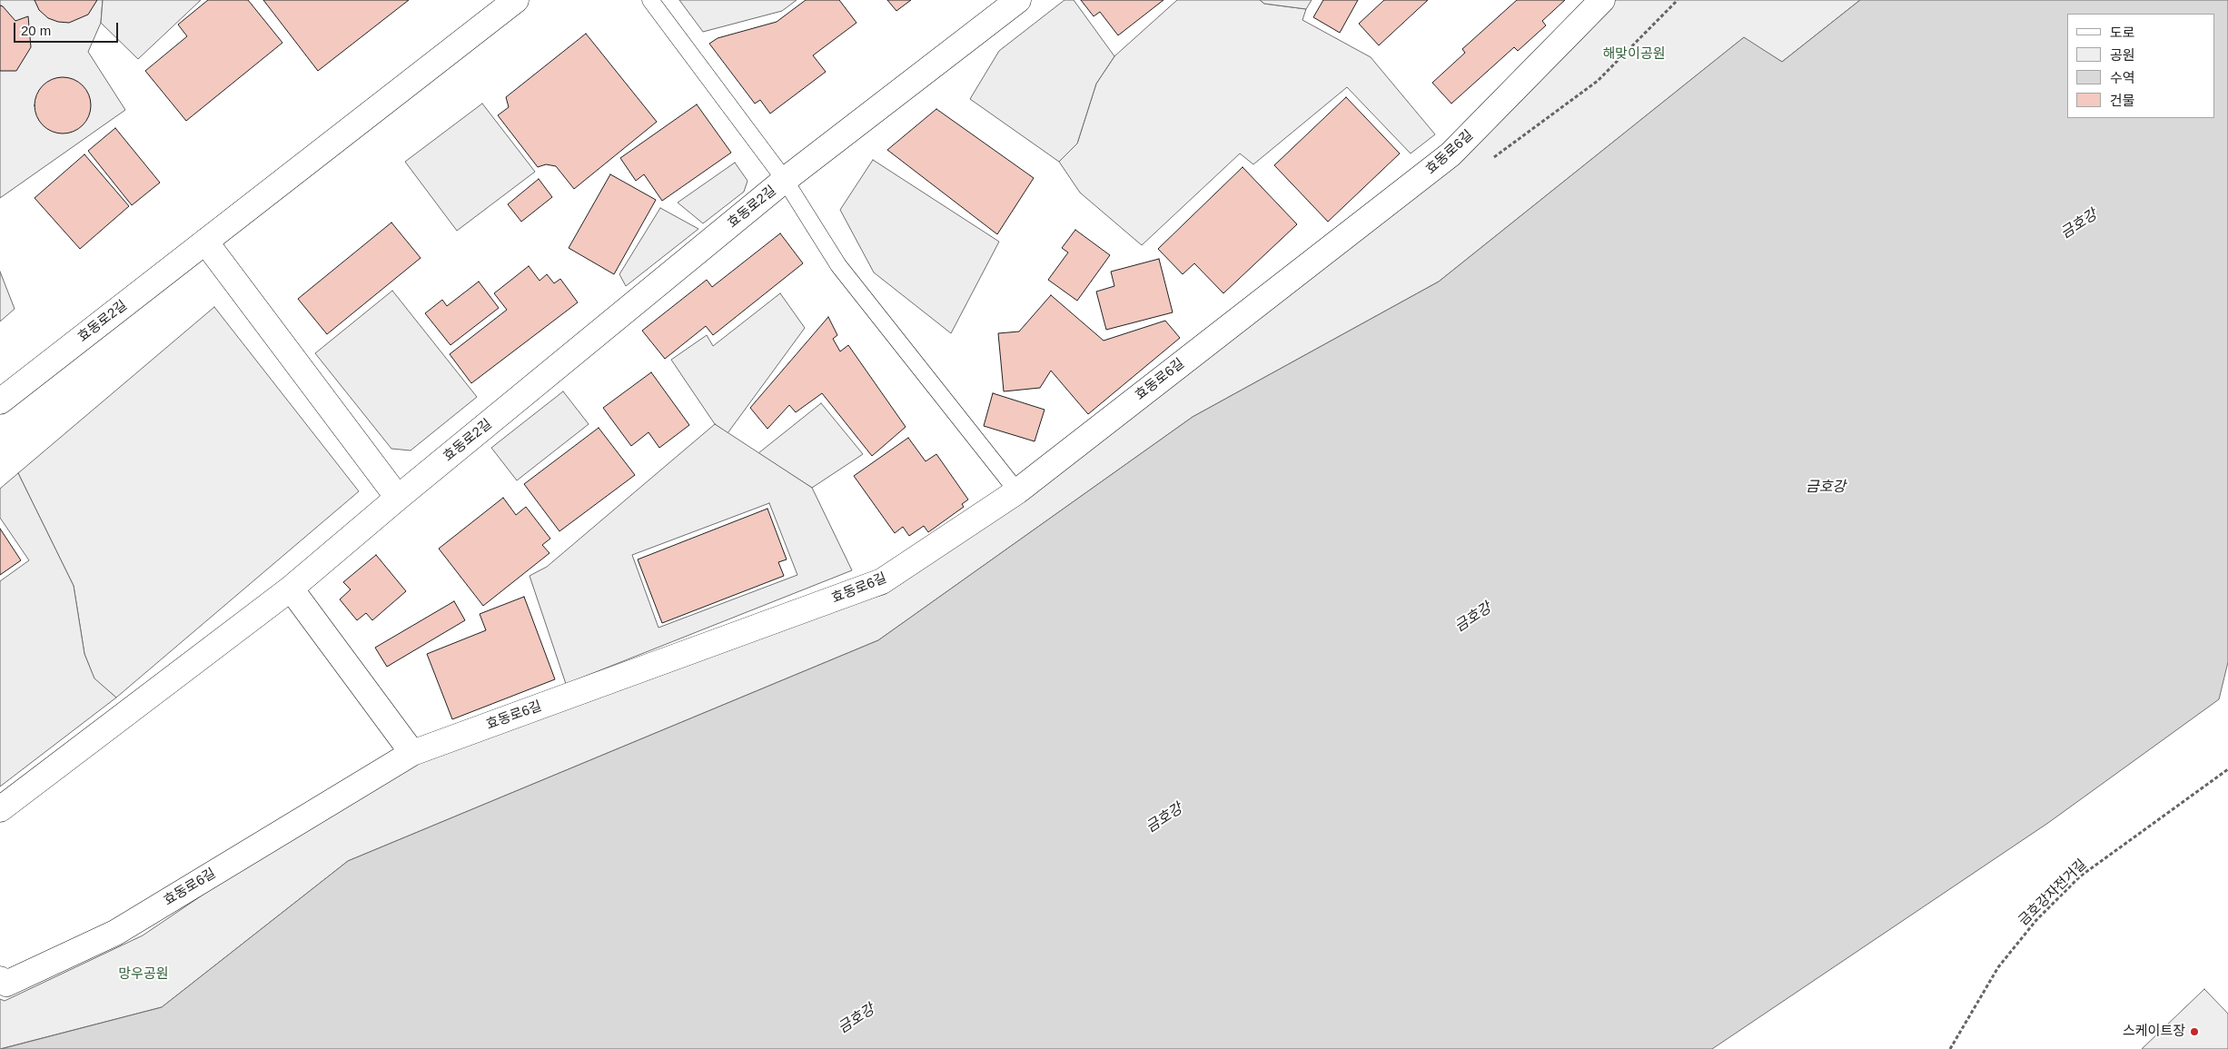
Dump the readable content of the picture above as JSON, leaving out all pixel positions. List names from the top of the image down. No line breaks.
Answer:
{"streets":{"street":["효동로6길","효동로2길"],"path":["금호강자전거길"]},"crossings":[["효동로6길","효동로2길"]],"water":["금호강"],"parks":["해맞이공원","망우공원"],"places":["스케이트장"],"legend":["도로","공원","수역","건물"],"scale_bar":"20 m"}
